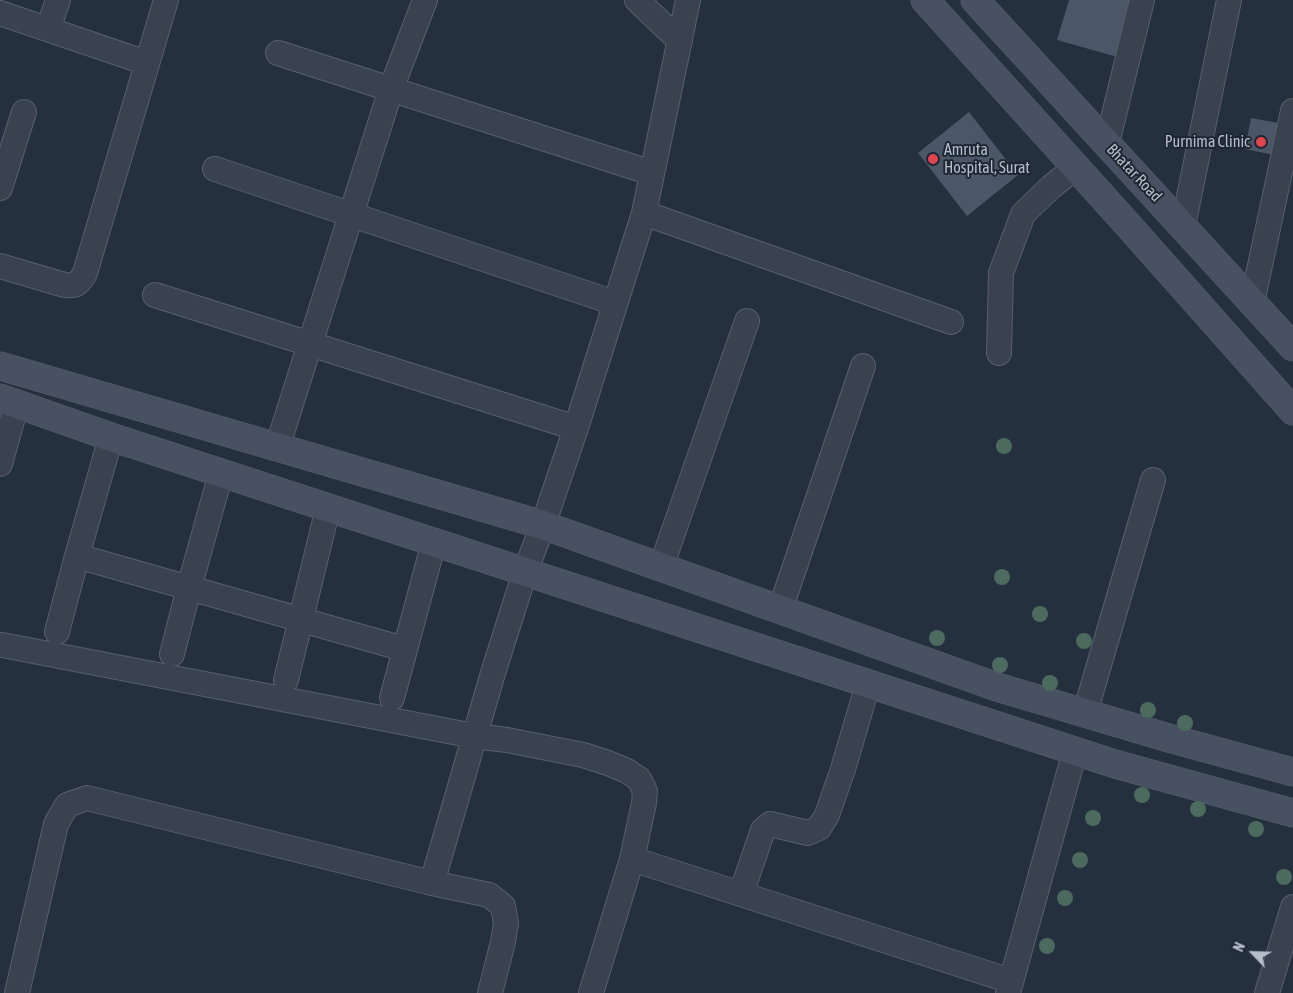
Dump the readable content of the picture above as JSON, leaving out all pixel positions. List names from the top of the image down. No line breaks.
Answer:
{"streets":{"street":["Bhatar Road"]},"places":["Purnima Clinic","Amruta Hospital, Surat"],"north":"top left"}
